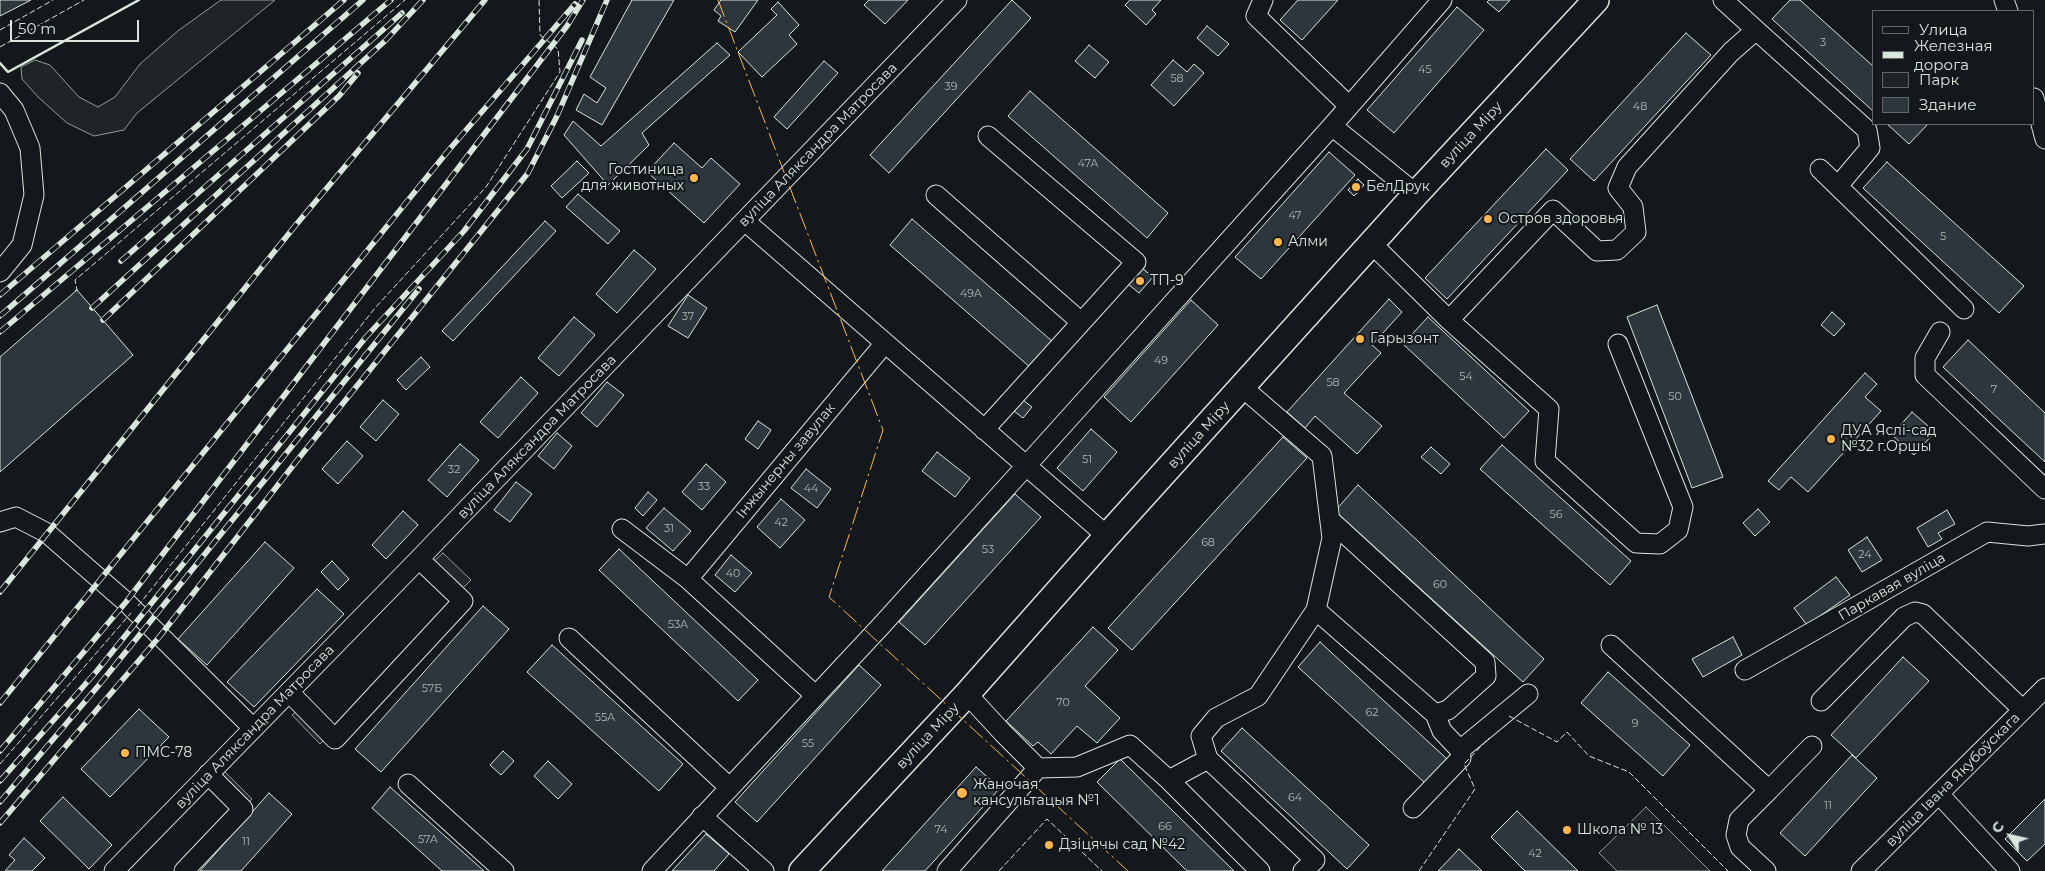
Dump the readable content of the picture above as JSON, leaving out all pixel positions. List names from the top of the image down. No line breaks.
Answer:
{"streets":{"main road":["вуліца Міру"],"street":["вуліца Аляксандра Матросава","Інжынерны завулак","Паркавая вуліца","вуліца Івана Якубоўскага"]},"places":["Гостиница для животных","БелДрук","Остров здоровья","Алми","ТП-9","Гарызонт","ДУА Яслі-сад №32 г.Оршы","ПМС-78","Жаночая кансультацыя №1","Школа № 13","Дзіцячы сад №42"],"house_numbers":["3","45","58","39","48","47А","47","5","49А","37","49","54","58","7","50","51","32","33","44","56","42","31","68","53","24","40","60","53А","57Б","70","62","55А","9","55","64","11","66","74","57А","11","42"],"legend":["Улица","Железная дорога","Парк","Здание"],"scale_bar":"50 m","north":"top left"}
